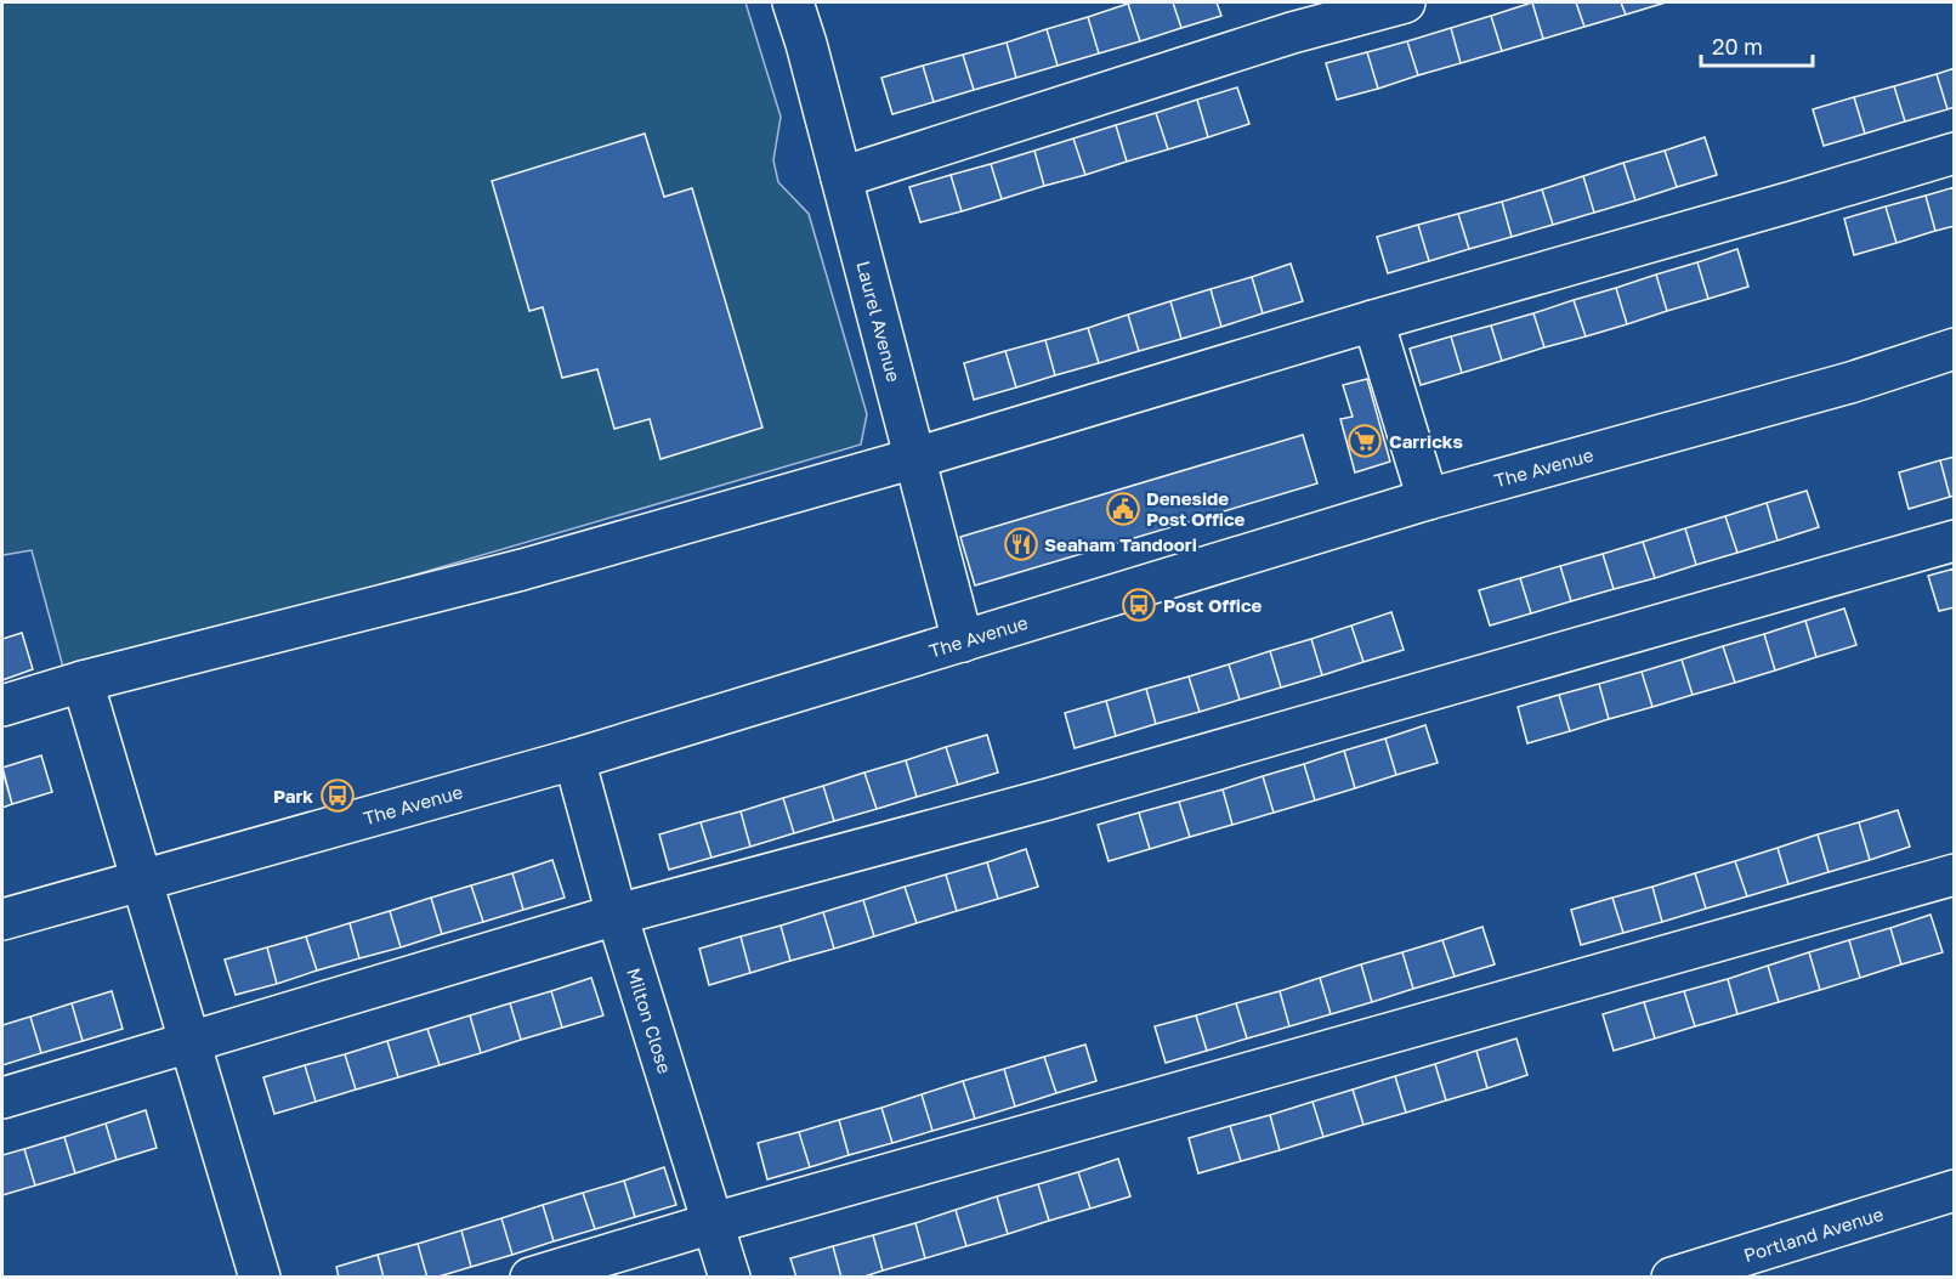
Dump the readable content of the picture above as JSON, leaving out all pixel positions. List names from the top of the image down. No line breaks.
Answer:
{"streets":{"street":["Laurel Avenue","The Avenue","Milton Close","Portland Avenue"]},"crossings":[["Laurel Avenue","The Avenue"],["The Avenue","Milton Close"]],"places":{"supermarket":["Carricks"],"public building":["Deneside Post Office"],"restaurant":["Seaham Tandoori"],"bus stop":["Post Office","Park"]},"scale_bar":"20 m"}
